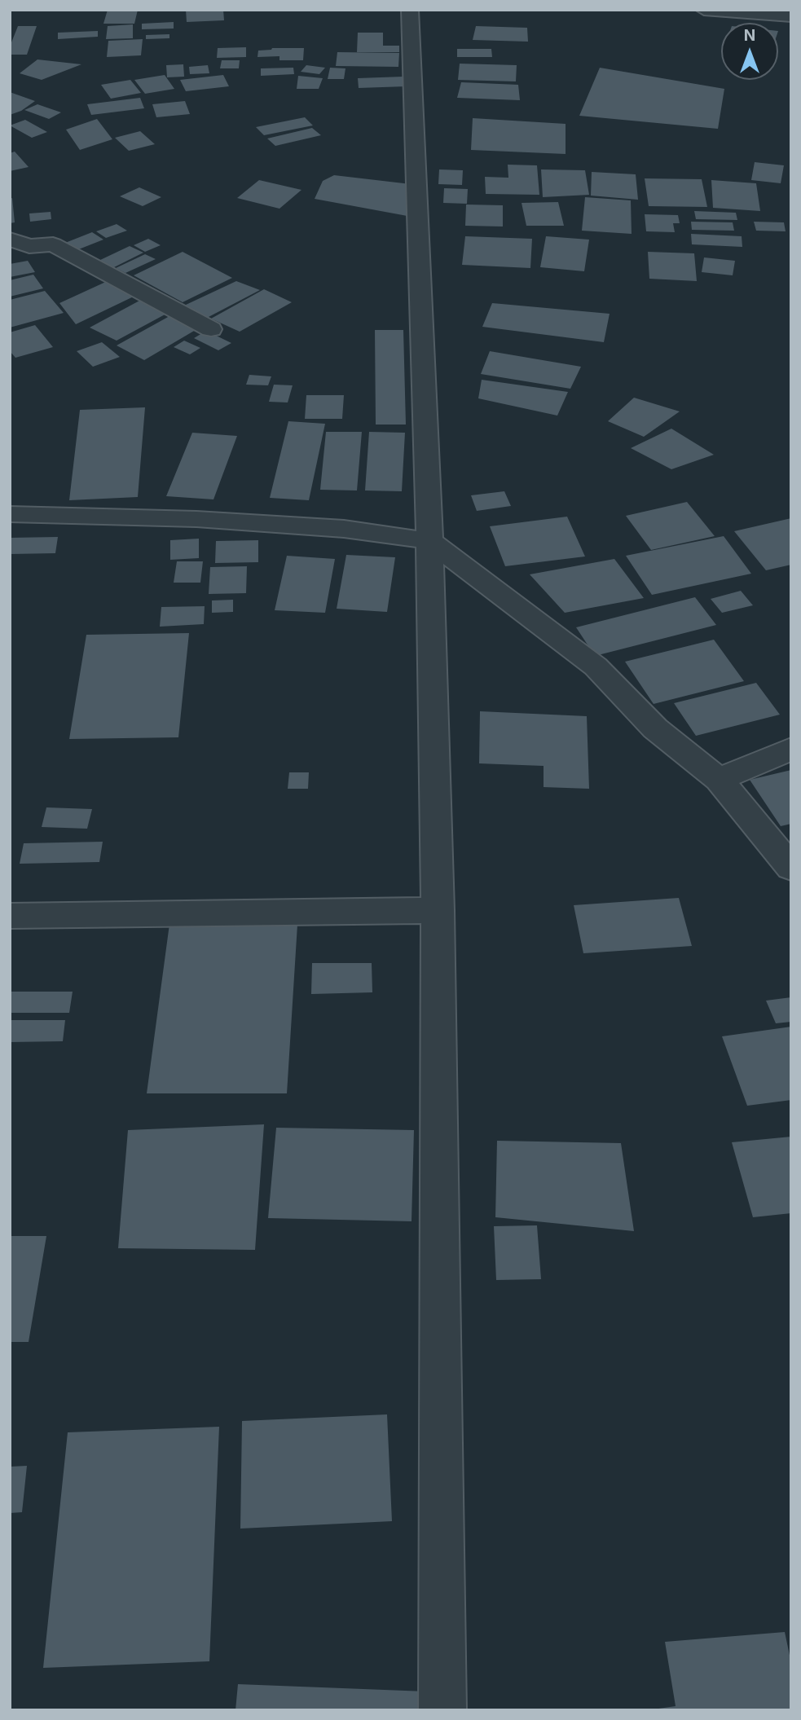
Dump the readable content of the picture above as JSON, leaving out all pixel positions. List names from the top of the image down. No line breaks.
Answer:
{"north":"top"}
